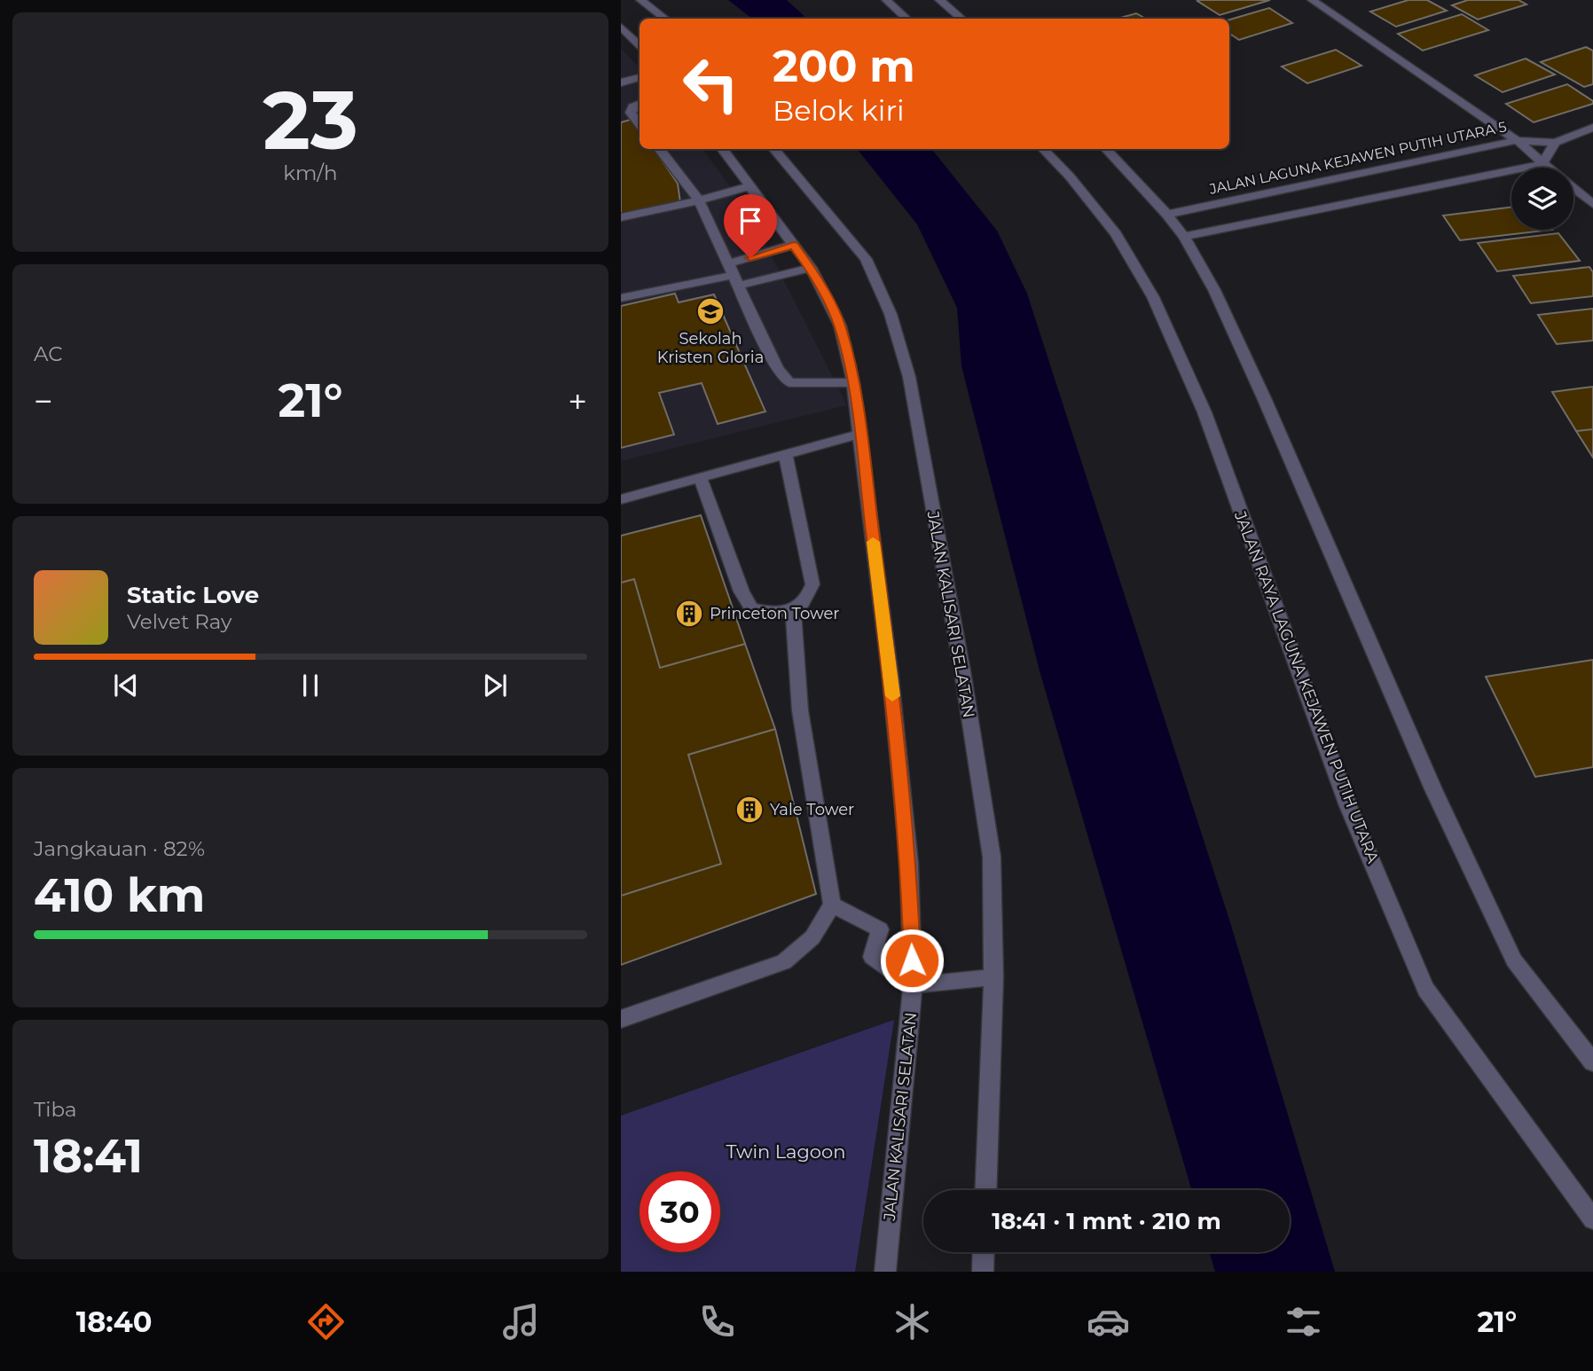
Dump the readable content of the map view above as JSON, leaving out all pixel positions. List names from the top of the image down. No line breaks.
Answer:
{"streets":{"street":["JALAN LAGUNA KEJAWEN PUTIH UTARA 5","JALAN KALISARI SELATAN","JALAN RAYA LAGUNA KEJAWEN PUTIH UTARA"]},"parks":["Twin Lagoon"],"places":{"school or university":["Sekolah Kristen Gloria"],"building":["Princeton Tower","Yale Tower"]},"page":{"tile":[["23","km/h"],"AC",["Jangkauan · 82%","410 km"],["Tiba","18:41"]],"turn":["200 m","Belok kiri"],"heat":["−","21°","+"],"song":["Static Love","Velvet Ray"],"limit":"30","trip":"18:41 · 1 mnt · 210 m","tabs":["18:40","21°"]}}
